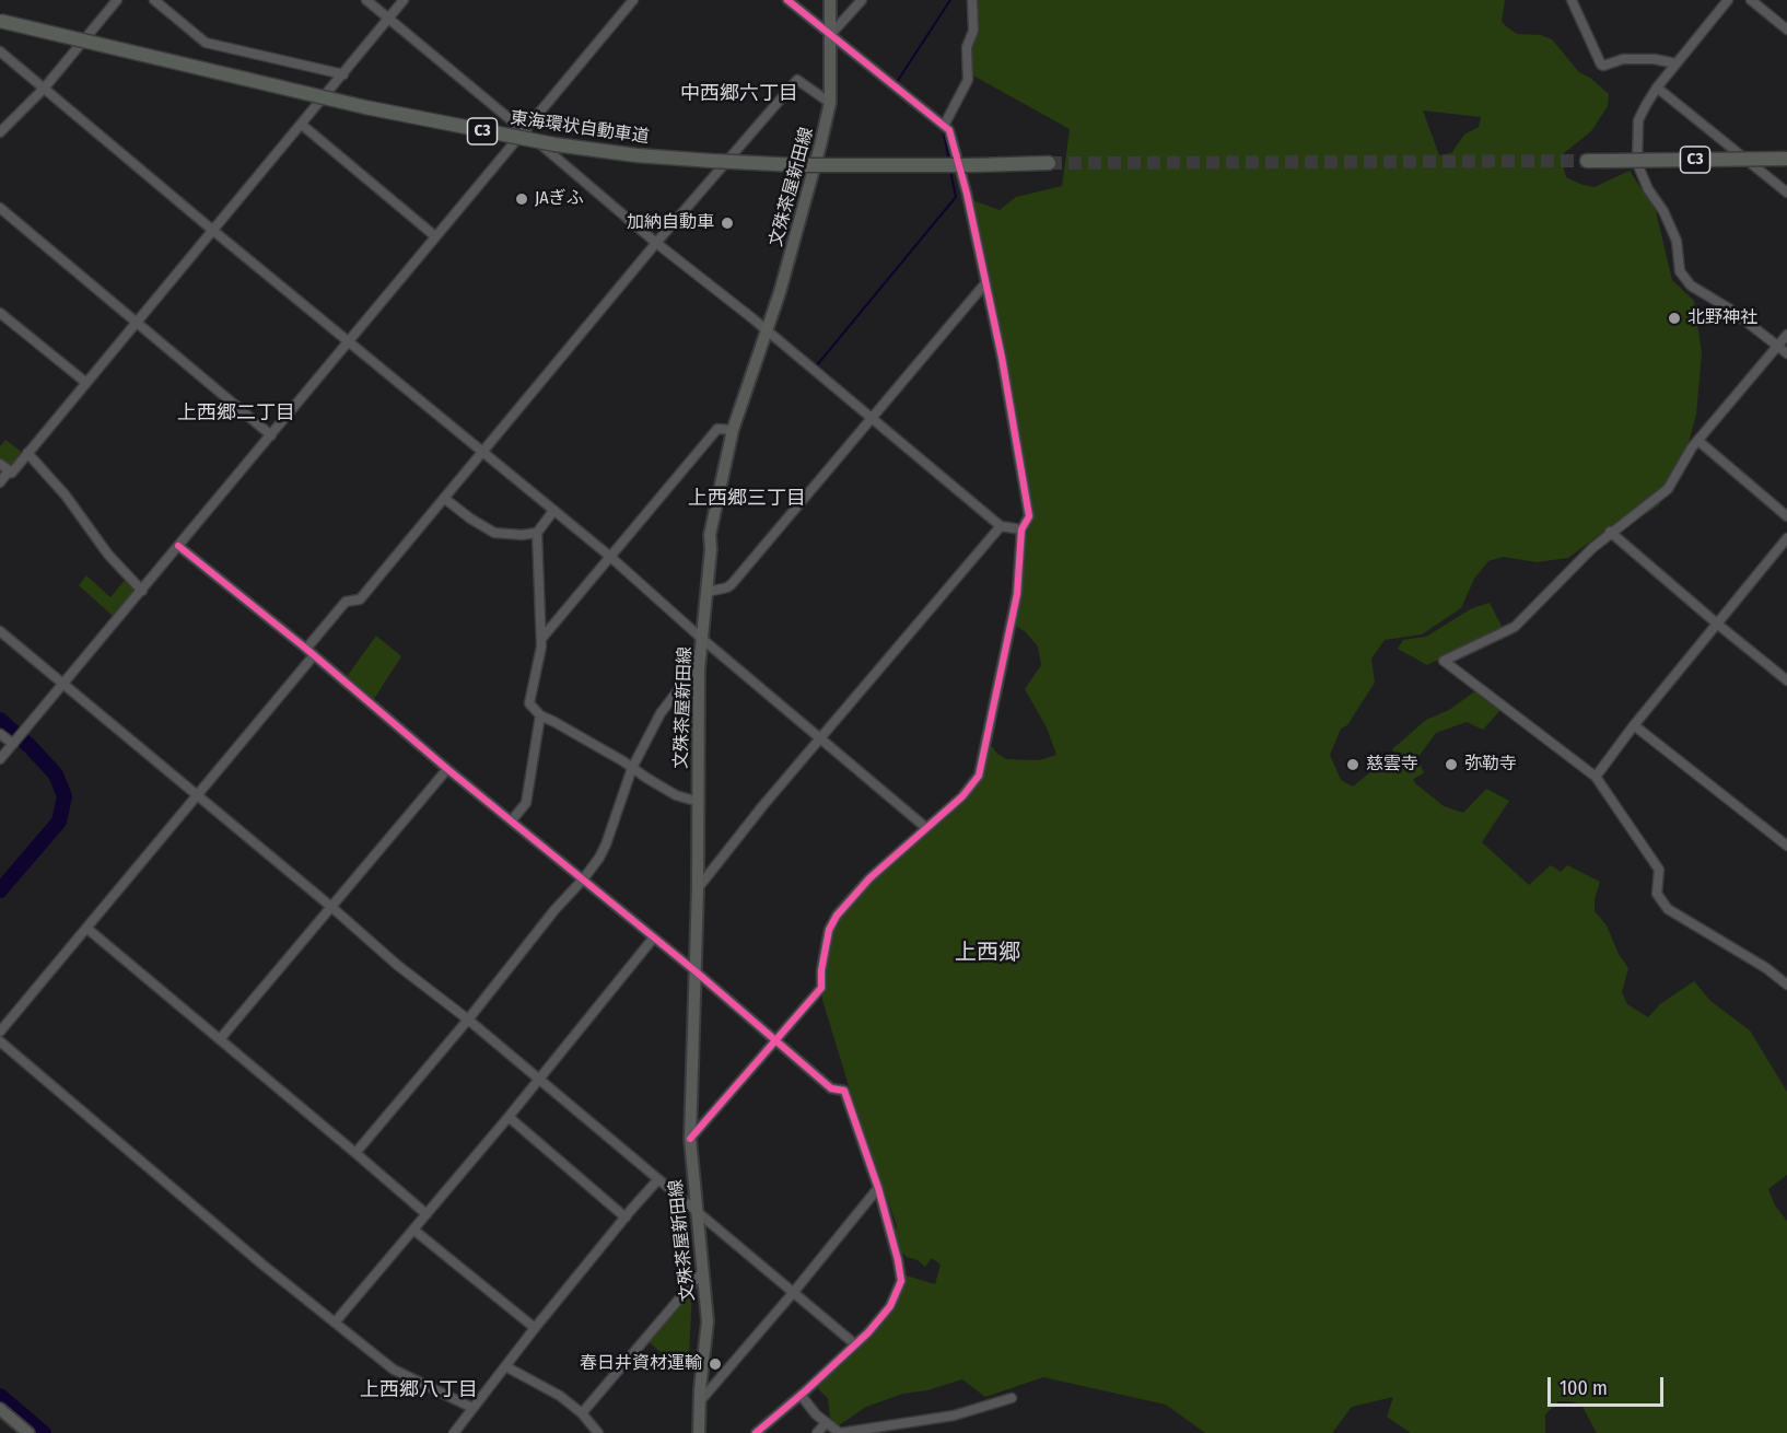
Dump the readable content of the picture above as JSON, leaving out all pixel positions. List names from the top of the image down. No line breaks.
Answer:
{"streets":{"highway":["東海環状自動車道","C3"],"main road":["文殊茶屋新田線"]},"districts":["中西郷六丁目","上西郷二丁目","上西郷三丁目","上西郷","上西郷八丁目"],"places":["JAぎふ","加納自動車","北野神社","慈雲寺","弥勒寺","春日井資材運輸"],"scale_bar":"100 m"}
